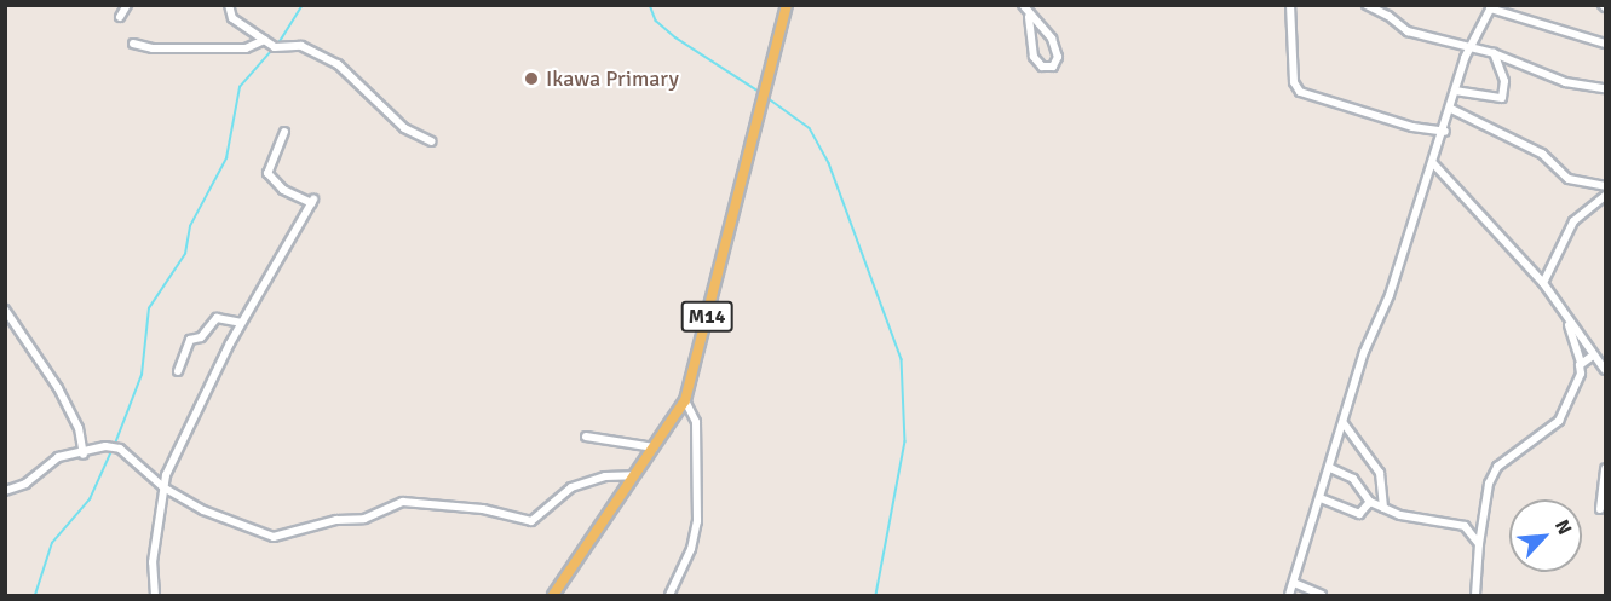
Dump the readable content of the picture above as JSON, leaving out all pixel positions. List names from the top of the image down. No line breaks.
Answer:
{"streets":{"main road":["M14"]},"places":["Ikawa Primary"],"north":"top right"}
